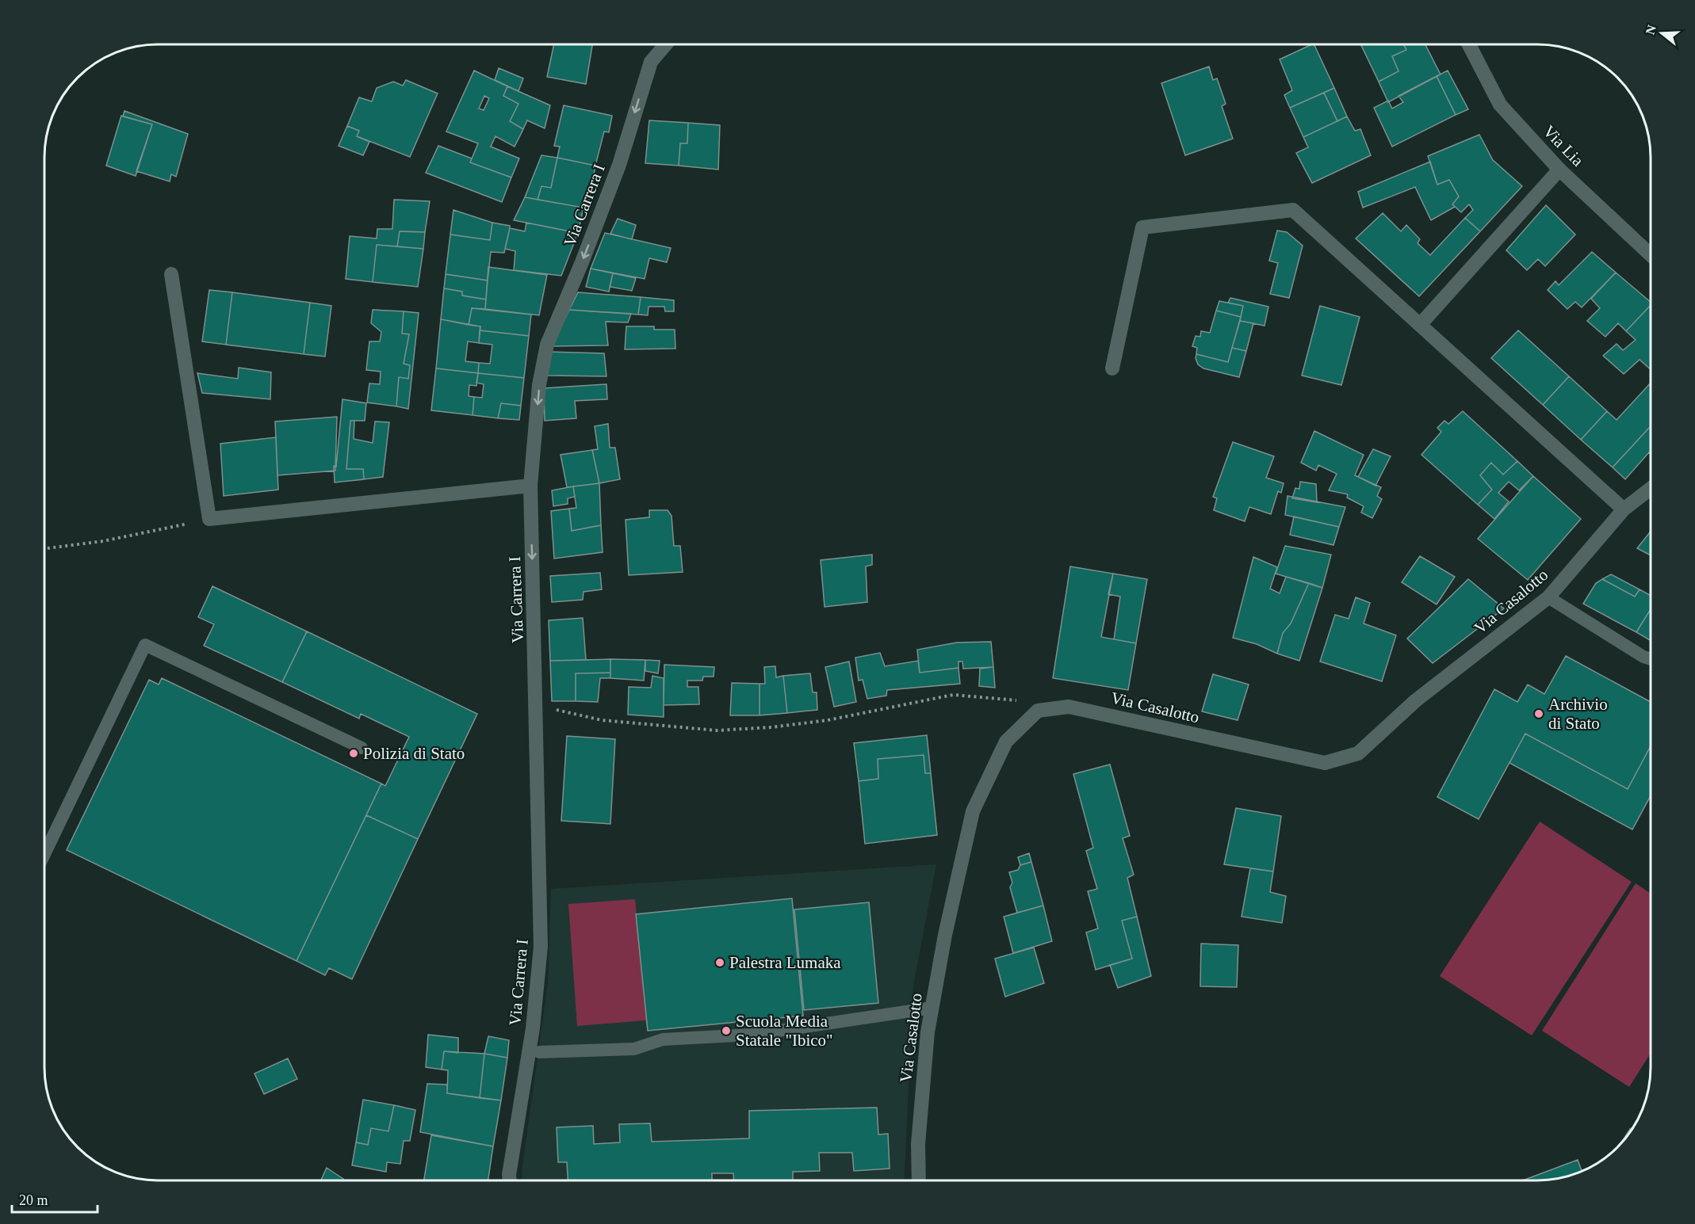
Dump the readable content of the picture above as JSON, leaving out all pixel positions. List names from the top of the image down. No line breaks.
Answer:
{"streets":{"street":["Via Lia","Via Carrera I","Via Casalotto"]},"one_way":["Via Carrera I"],"places":["Archivio di Stato","Polizia di Stato","Palestra Lumaka","Scuola Media Statale \"Ibico\""],"scale_bar":"20 m","north":"left"}
